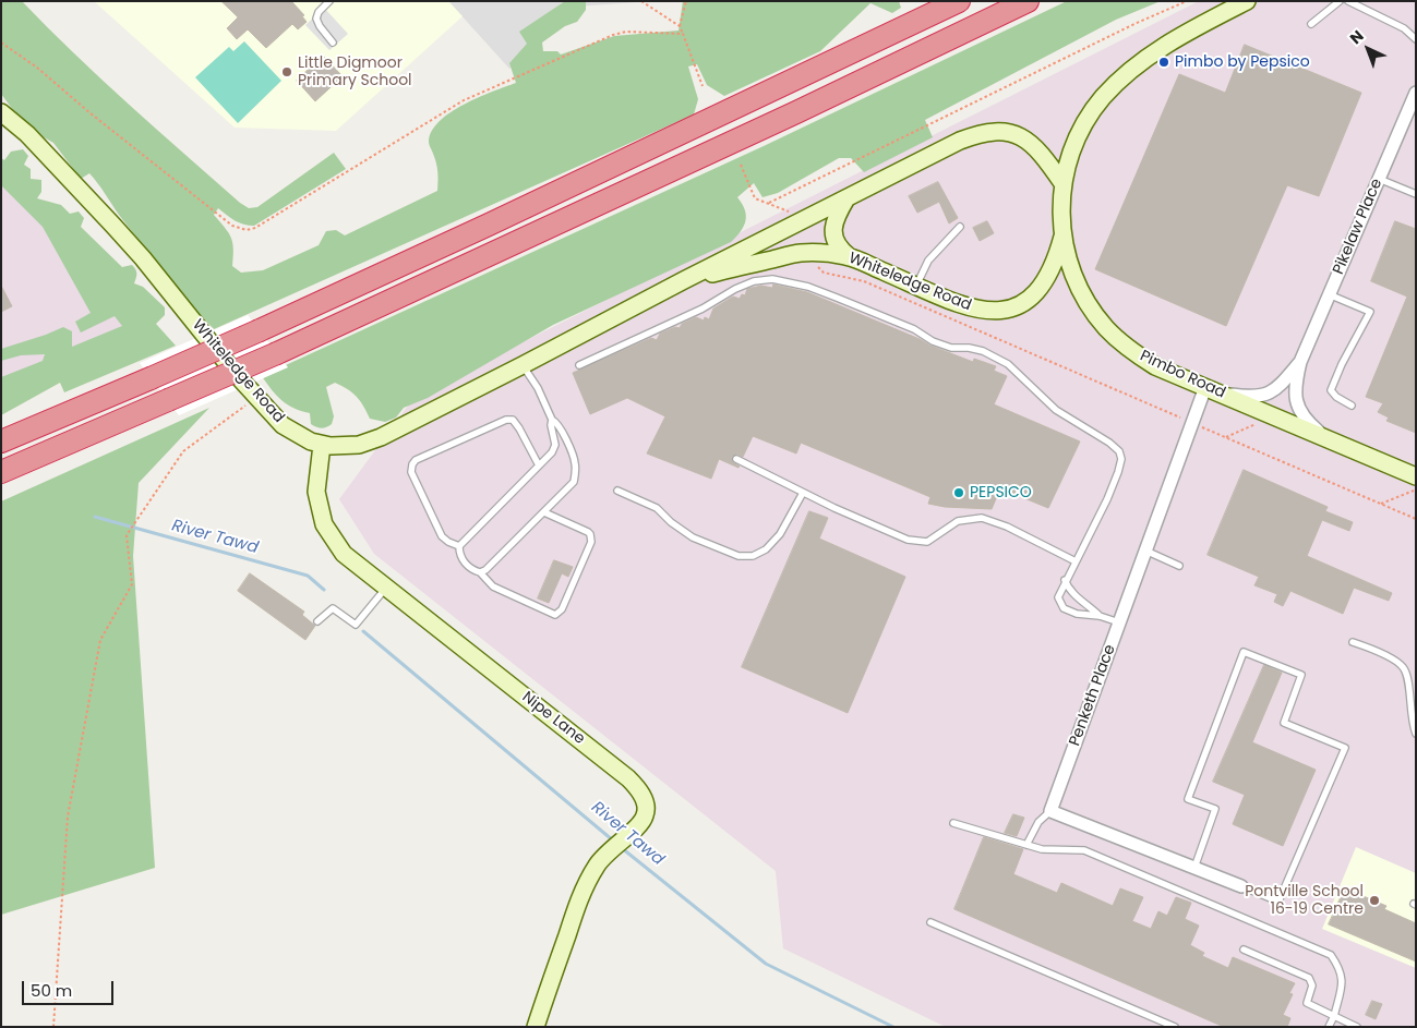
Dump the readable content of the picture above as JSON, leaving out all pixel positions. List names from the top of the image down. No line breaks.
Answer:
{"streets":{"street":["Pikelaw Place","Whiteledge Road","Pimbo Road","Penketh Place","Nipe Lane"]},"crossings":[["Pikelaw Place","Pimbo Road"],["Pikelaw Place","Penketh Place"],["Whiteledge Road","Pimbo Road"],["Whiteledge Road","Nipe Lane"],["Pimbo Road","Penketh Place"]],"water":["River Tawd"],"places":["Pimbo by Pepsico","Little Digmoor Primary School","PEPSICO","Pontville School 16-19 Centre"],"scale_bar":"50 m","north":"top left"}
